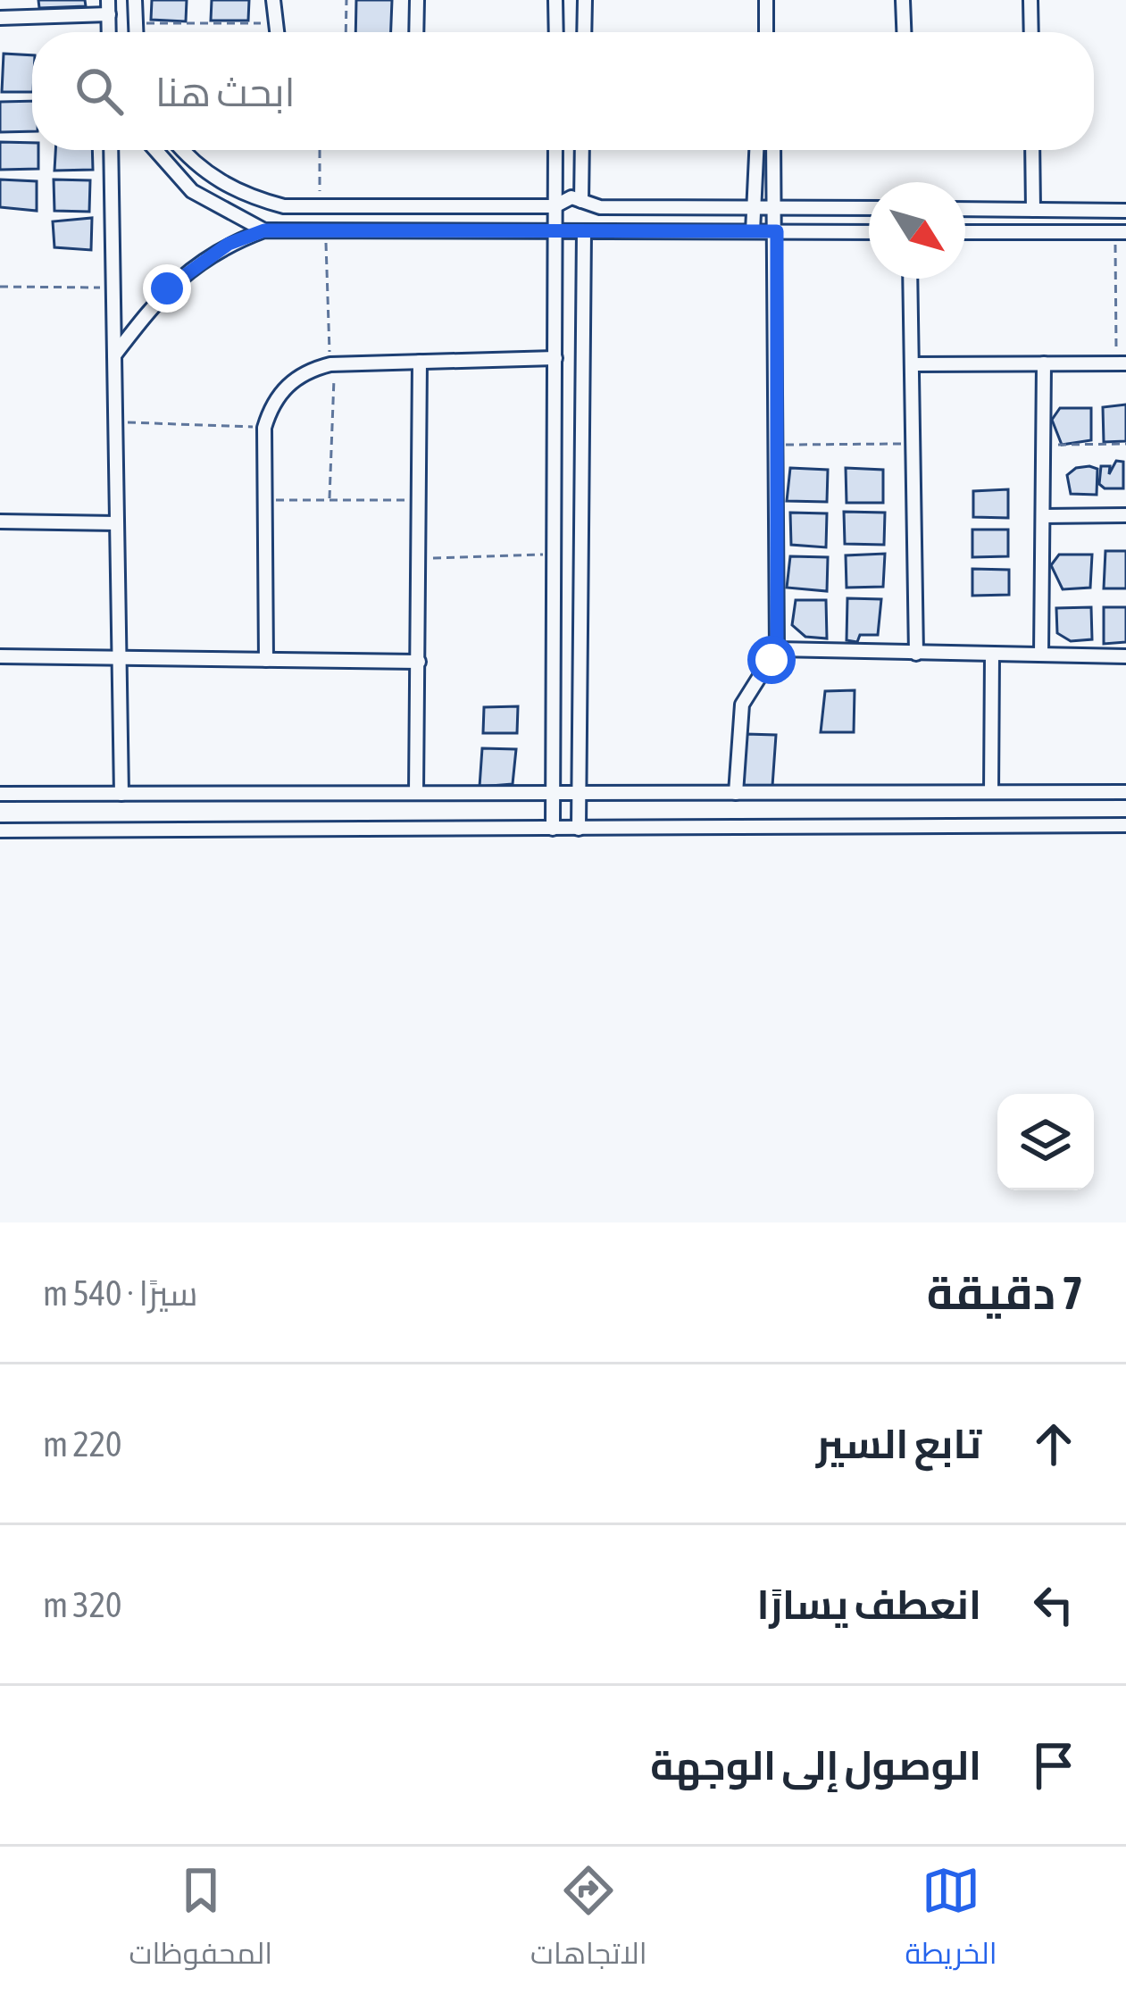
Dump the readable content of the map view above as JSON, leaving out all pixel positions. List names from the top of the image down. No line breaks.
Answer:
{"north":"bottom right","page":{"search":"ابحث هنا","heading":["7 دقيقة","سيرًا · 540 m"],"list":[["تابع السير","220 m"],["انعطف يسارًا","320 m"],"الوصول إلى الوجهة"],"nav":["الخريطة","الاتجاهات","المحفوظات"]}}
